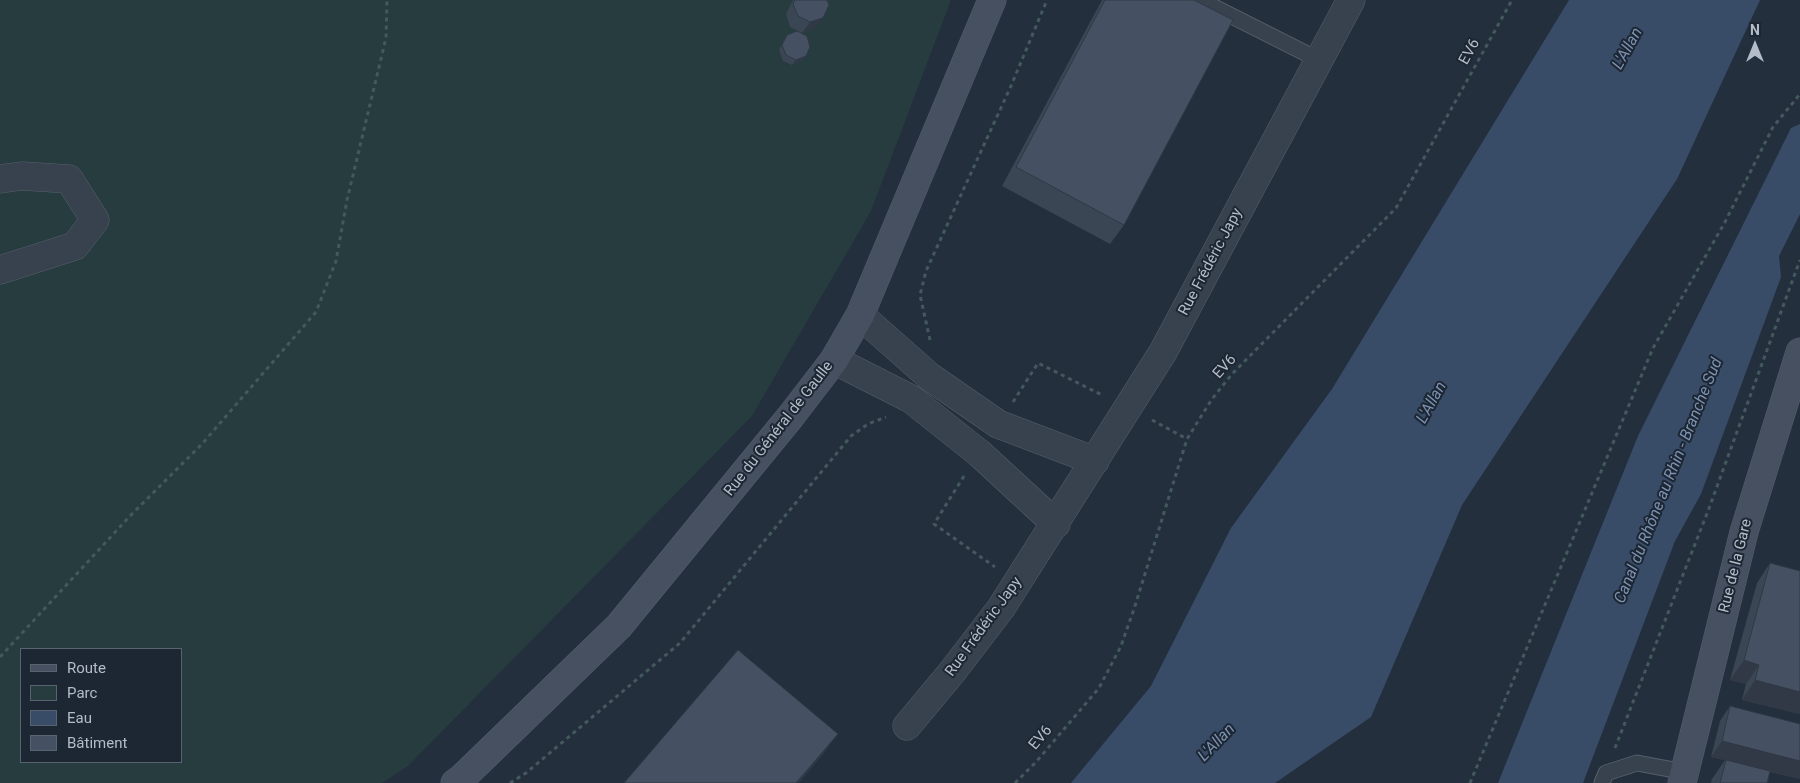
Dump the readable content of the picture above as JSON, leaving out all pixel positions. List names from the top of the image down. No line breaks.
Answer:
{"streets":{"main road":["Rue du Général de Gaulle","Rue de la Gare"],"street":["Rue Frédéric Japy"],"path":["EV6"]},"water":["L'Allan","Canal du Rhône au Rhin - Branche Sud"],"legend":["Route","Parc","Eau","Bâtiment"],"north":"top"}
